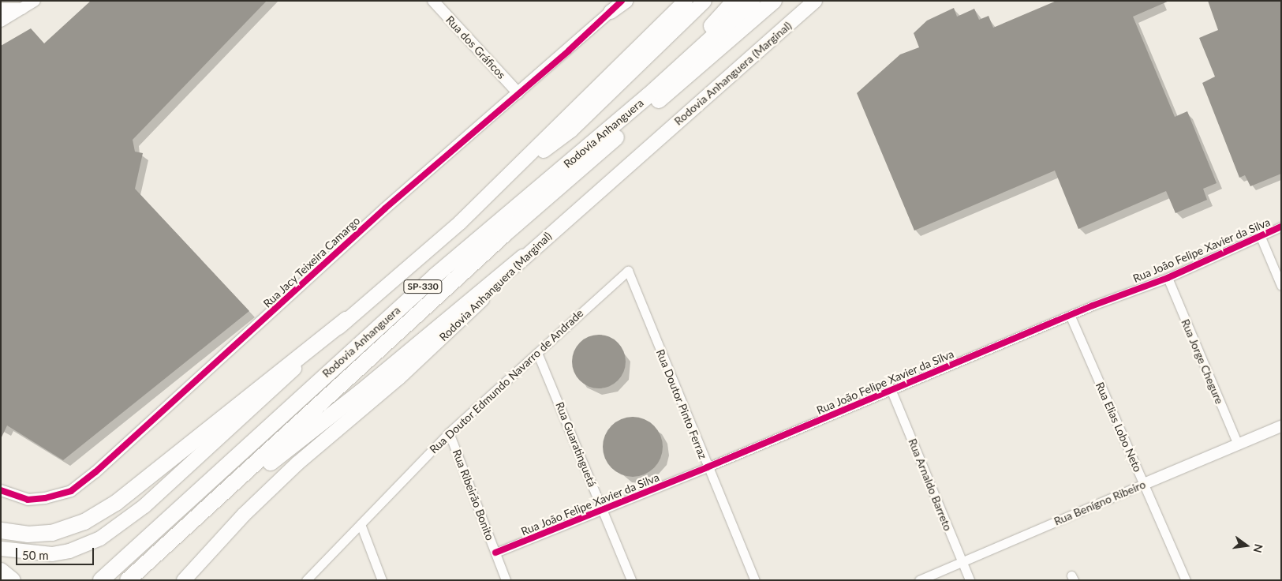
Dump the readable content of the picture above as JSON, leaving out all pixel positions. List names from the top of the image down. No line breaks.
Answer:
{"streets":{"highway":["Rodovia Anhanguera (Marginal)","Rodovia Anhanguera","SP-330"],"street":["Rua dos Gráficos","Rua João Felipe Xavier da Silva","Rua Jacy Teixeira Camargo","Rua Jorge Chegure","Rua Doutor Edmundo Navarro de Andrade","Rua Doutor Pinto Ferraz","Rua Elias Lobo Neto","Rua Guaratinguetá","Rua Arnaldo Barreto","Rua Ribeirão Bonito","Rua Benígno Ribeiro"]},"crossings":[["Rua dos Gráficos","Rua Jacy Teixeira Camargo"],["Rua João Felipe Xavier da Silva","Rua Jorge Chegure"],["Rua João Felipe Xavier da Silva","Rua Doutor Pinto Ferraz"],["Rua João Felipe Xavier da Silva","Rua Elias Lobo Neto"],["Rua João Felipe Xavier da Silva","Rua Guaratinguetá"],["Rua João Felipe Xavier da Silva","Rua Arnaldo Barreto"],["Rua João Felipe Xavier da Silva","Rua Ribeirão Bonito"],["Rua Jorge Chegure","Rua Benígno Ribeiro"],["Rua Doutor Edmundo Navarro de Andrade","Rua Doutor Pinto Ferraz"],["Rua Doutor Edmundo Navarro de Andrade","Rua Guaratinguetá"],["Rua Doutor Edmundo Navarro de Andrade","Rua Ribeirão Bonito"],["Rua Elias Lobo Neto","Rua Benígno Ribeiro"],["Rua Arnaldo Barreto","Rua Benígno Ribeiro"]],"scale_bar":"50 m","north":"right"}
